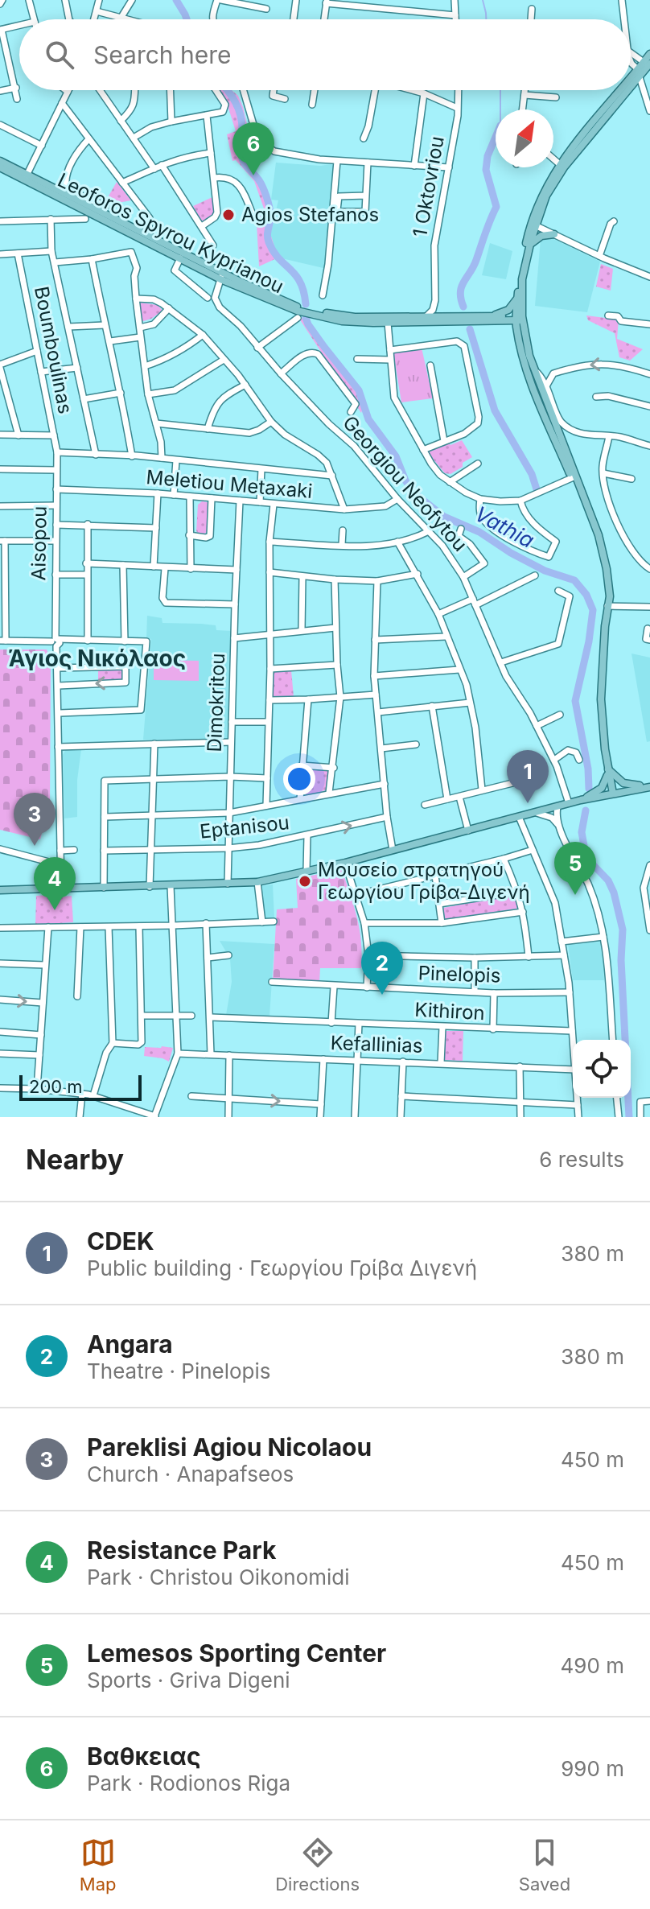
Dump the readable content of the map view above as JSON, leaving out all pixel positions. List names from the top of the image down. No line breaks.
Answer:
{"streets":{"main road":["Leoforos Spyrou Kyprianou"],"street":["1 Oktovriou","Boumboulinas","Georgiou Neofytou","Meletiou Metaxaki","Aisopou","Dimokritou","Eptanisou","Pinelopis","Kithiron","Kefallinias"]},"crossings":[["1 Oktovriou","Leoforos Spyrou Kyprianou"],["Leoforos Spyrou Kyprianou","Georgiou Neofytou"],["Boumboulinas","Aisopou"],["Georgiou Neofytou","Meletiou Metaxaki"],["Meletiou Metaxaki","Aisopou"],["Meletiou Metaxaki","Dimokritou"],["Dimokritou","Eptanisou"]],"districts":["Άγιος Νικόλαος"],"water":["Vathia"],"places":["Agios Stefanos","Μουσείο στρατηγού Γεωργίου Γρίβα-Διγενή"],"scale_bar":"200 m","north":"top right","page":{"search":"Search here","pins":["6","1","3","5","4","2"],"scale":"200 m","heading":["Nearby","6 results"],"list":[{"mark":"1","name":"CDEK","note":"Public building · Γεωργίου Γρίβα Διγενή","value":"380 m"},{"mark":"2","name":"Angara","note":"Theatre · Pinelopis","value":"380 m"},{"mark":"3","name":"Pareklisi Agiou Nicolaou","note":"Church · Anapafseos","value":"450 m"},{"mark":"4","name":"Resistance Park","note":"Park · Christou Oikonomidi","value":"450 m"},{"mark":"5","name":"Lemesos Sporting Center","note":"Sports · Griva Digeni","value":"490 m"},{"mark":"6","name":"Βαθκειας","note":"Park · Rodionos Riga","value":"990 m"}],"nav":["Map","Directions","Saved"]}}
